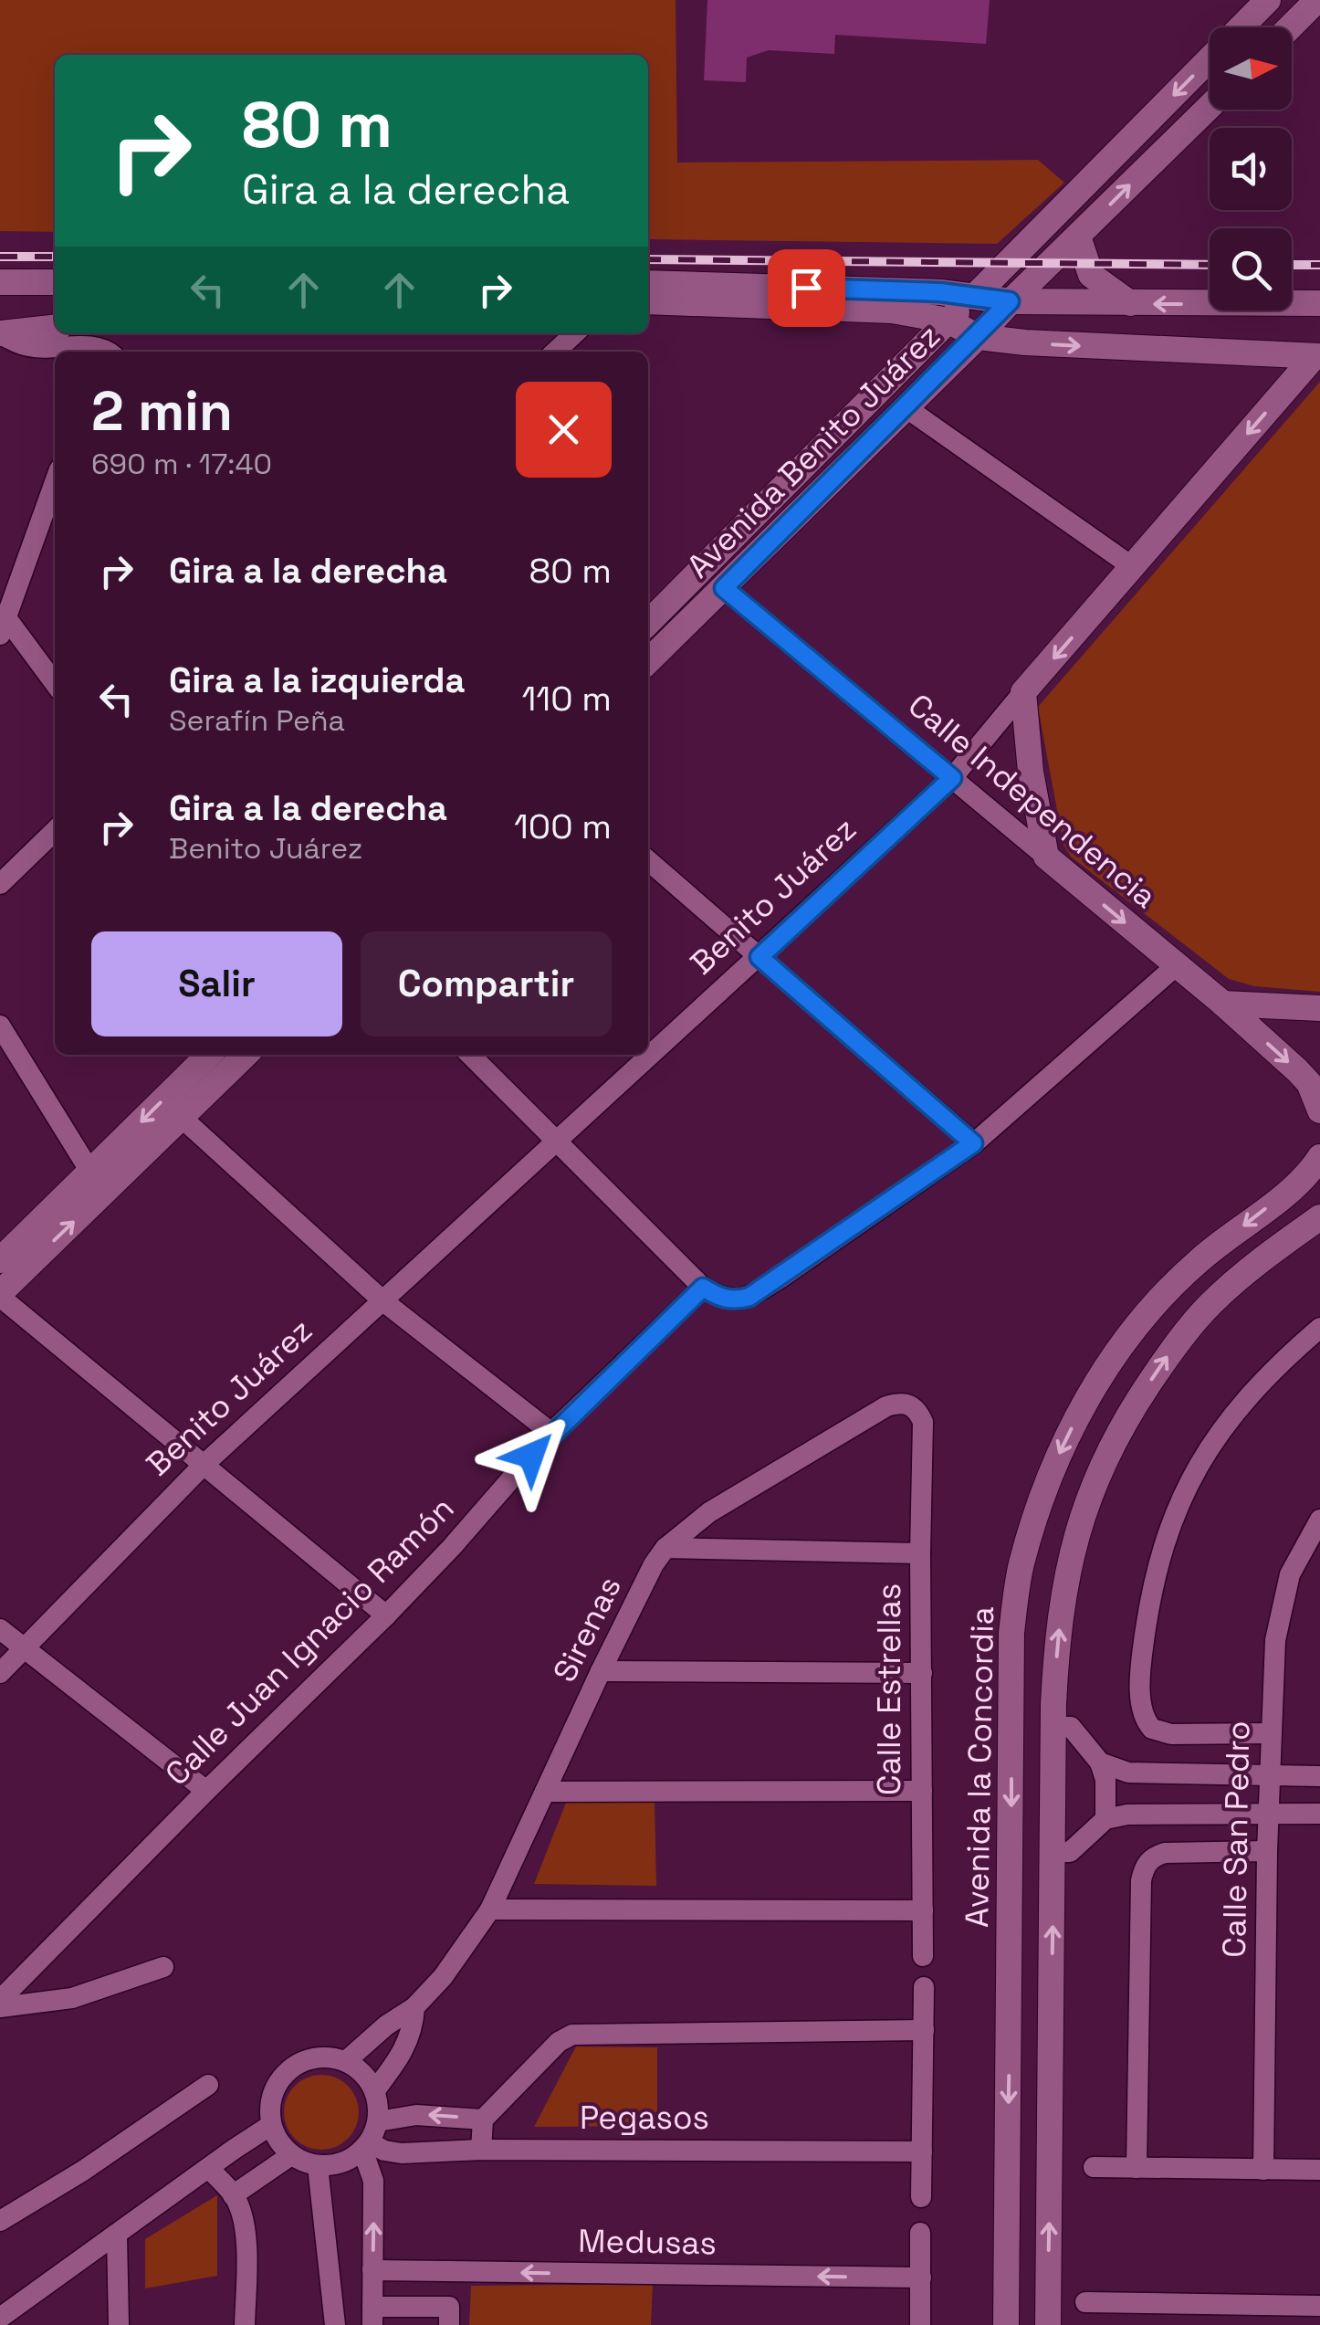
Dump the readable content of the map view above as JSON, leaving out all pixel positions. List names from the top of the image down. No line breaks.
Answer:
{"streets":{"main road":["Avenida Benito Juárez","Calle Independencia","Benito Juárez","Avenida la Concordia"],"street":["Sirenas","Calle Juan Ignacio Ramón","Calle Estrellas","Calle San Pedro","Pegasos","Medusas"]},"crossings":[["Avenida Benito Juárez","Calle Independencia"],["Calle Independencia","Benito Juárez"],["Sirenas","Calle Estrellas"],["Sirenas","Pegasos"]],"one_way":["Calle Independencia","Medusas"],"north":"right","page":{"turn":["80 m","Gira a la derecha"],"heading":["2 min","690 m · 17:40"],"list":[{"name":"Gira a la derecha","value":"80 m"},{"name":"Gira a la izquierda","note":"Serafín Peña","value":"110 m"},{"name":"Gira a la derecha","note":"Benito Juárez","value":"100 m"}],"buttons":["Salir","Compartir"]}}
